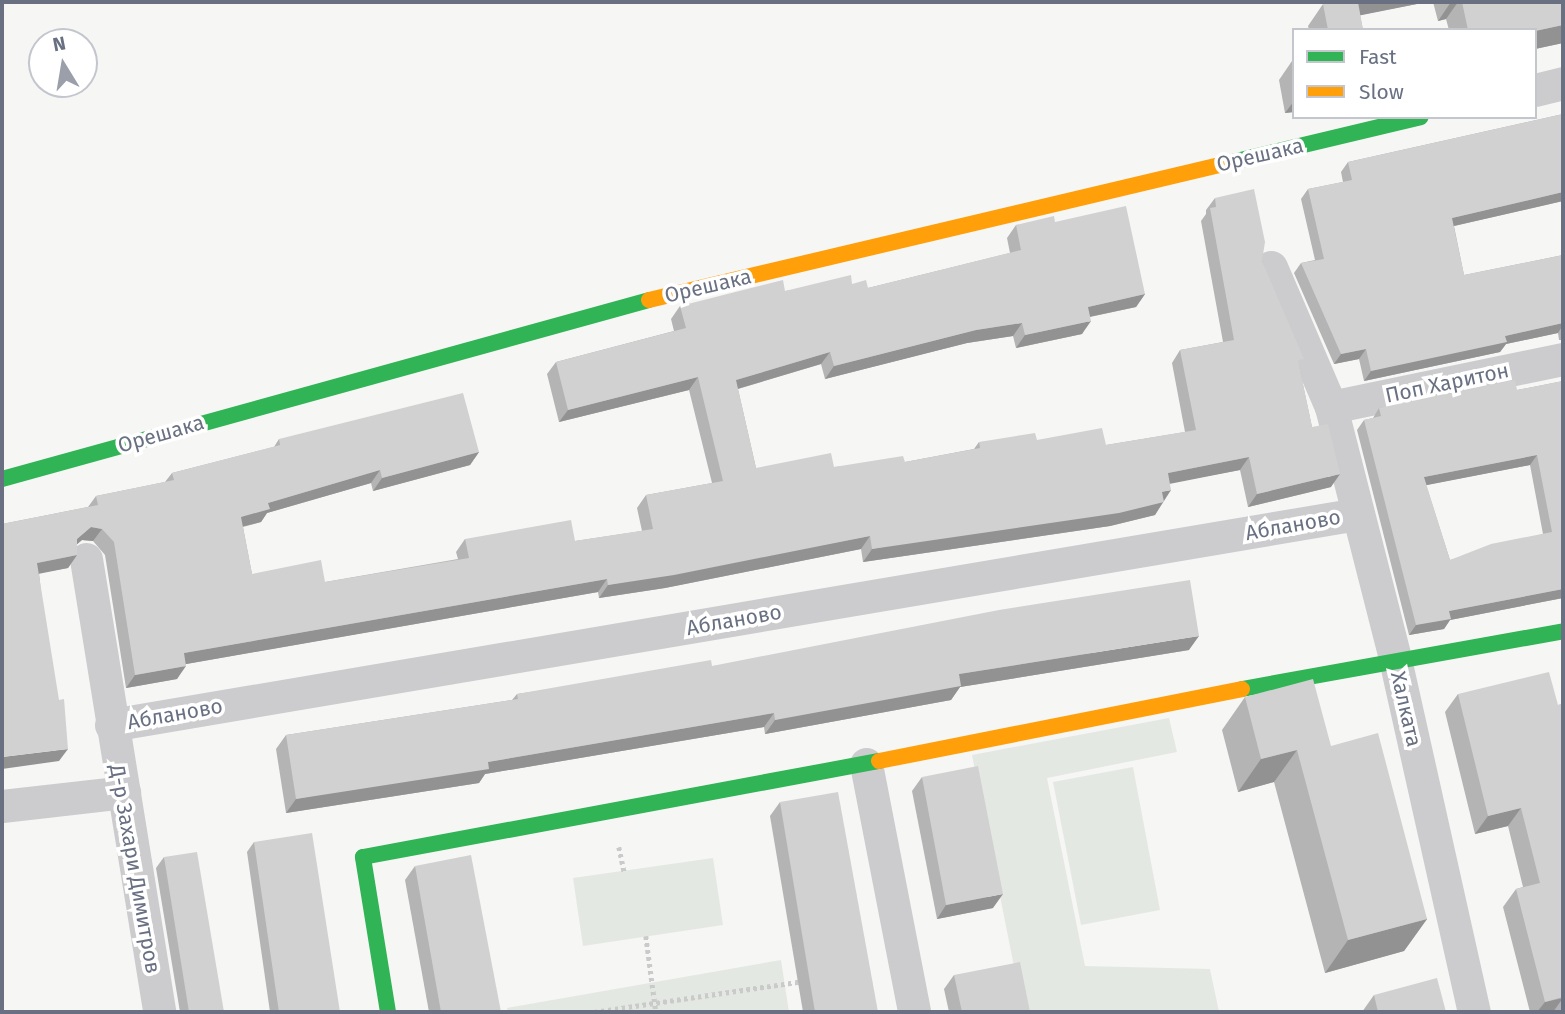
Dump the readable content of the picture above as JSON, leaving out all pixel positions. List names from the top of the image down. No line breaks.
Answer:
{"streets":{"street":["Орешака","Поп Харитон","Абланово","Халката","Д-р Захари Димитров"]},"crossings":[["Поп Харитон","Халката"],["Абланово","Халката"],["Абланово","Д-р Захари Димитров"]],"legend":["Fast","Slow"],"north":"top"}
